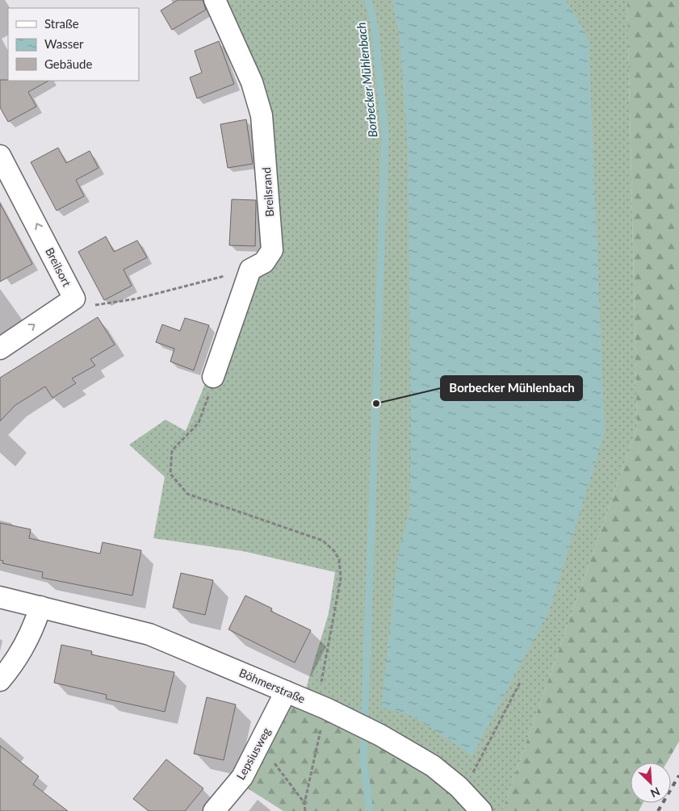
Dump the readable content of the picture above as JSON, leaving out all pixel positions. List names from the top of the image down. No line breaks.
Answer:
{"streets":{"street":["Breilsrand","Breilsort","Böhmerstraße","Lepsiusweg"]},"crossings":[["Böhmerstraße","Lepsiusweg"]],"water":["Borbecker Mühlenbach"],"places":["Borbecker Mühlenbach"],"legend":["Straße","Wasser","Gebäude"],"north":"bottom right"}
